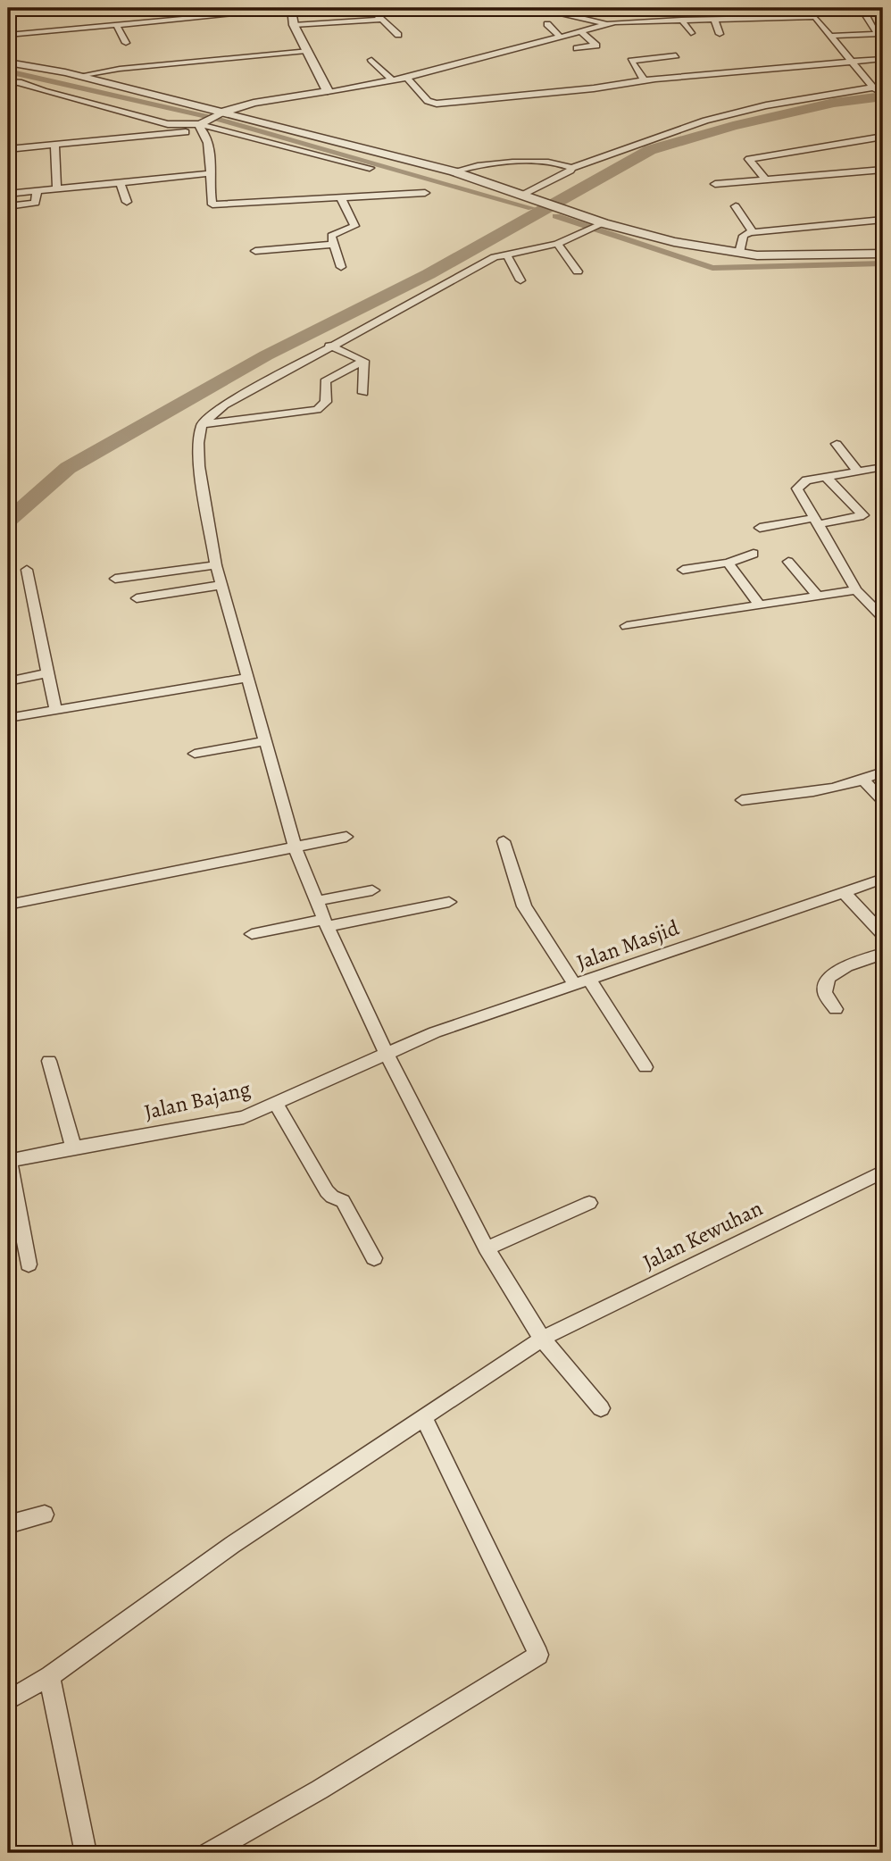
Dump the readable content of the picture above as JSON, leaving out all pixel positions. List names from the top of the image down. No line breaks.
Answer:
{"streets":{"street":["Jalan Masjid","Jalan Bajang","Jalan Kewuhan"]},"crossings":[["Jalan Masjid","Jalan Bajang"]]}
